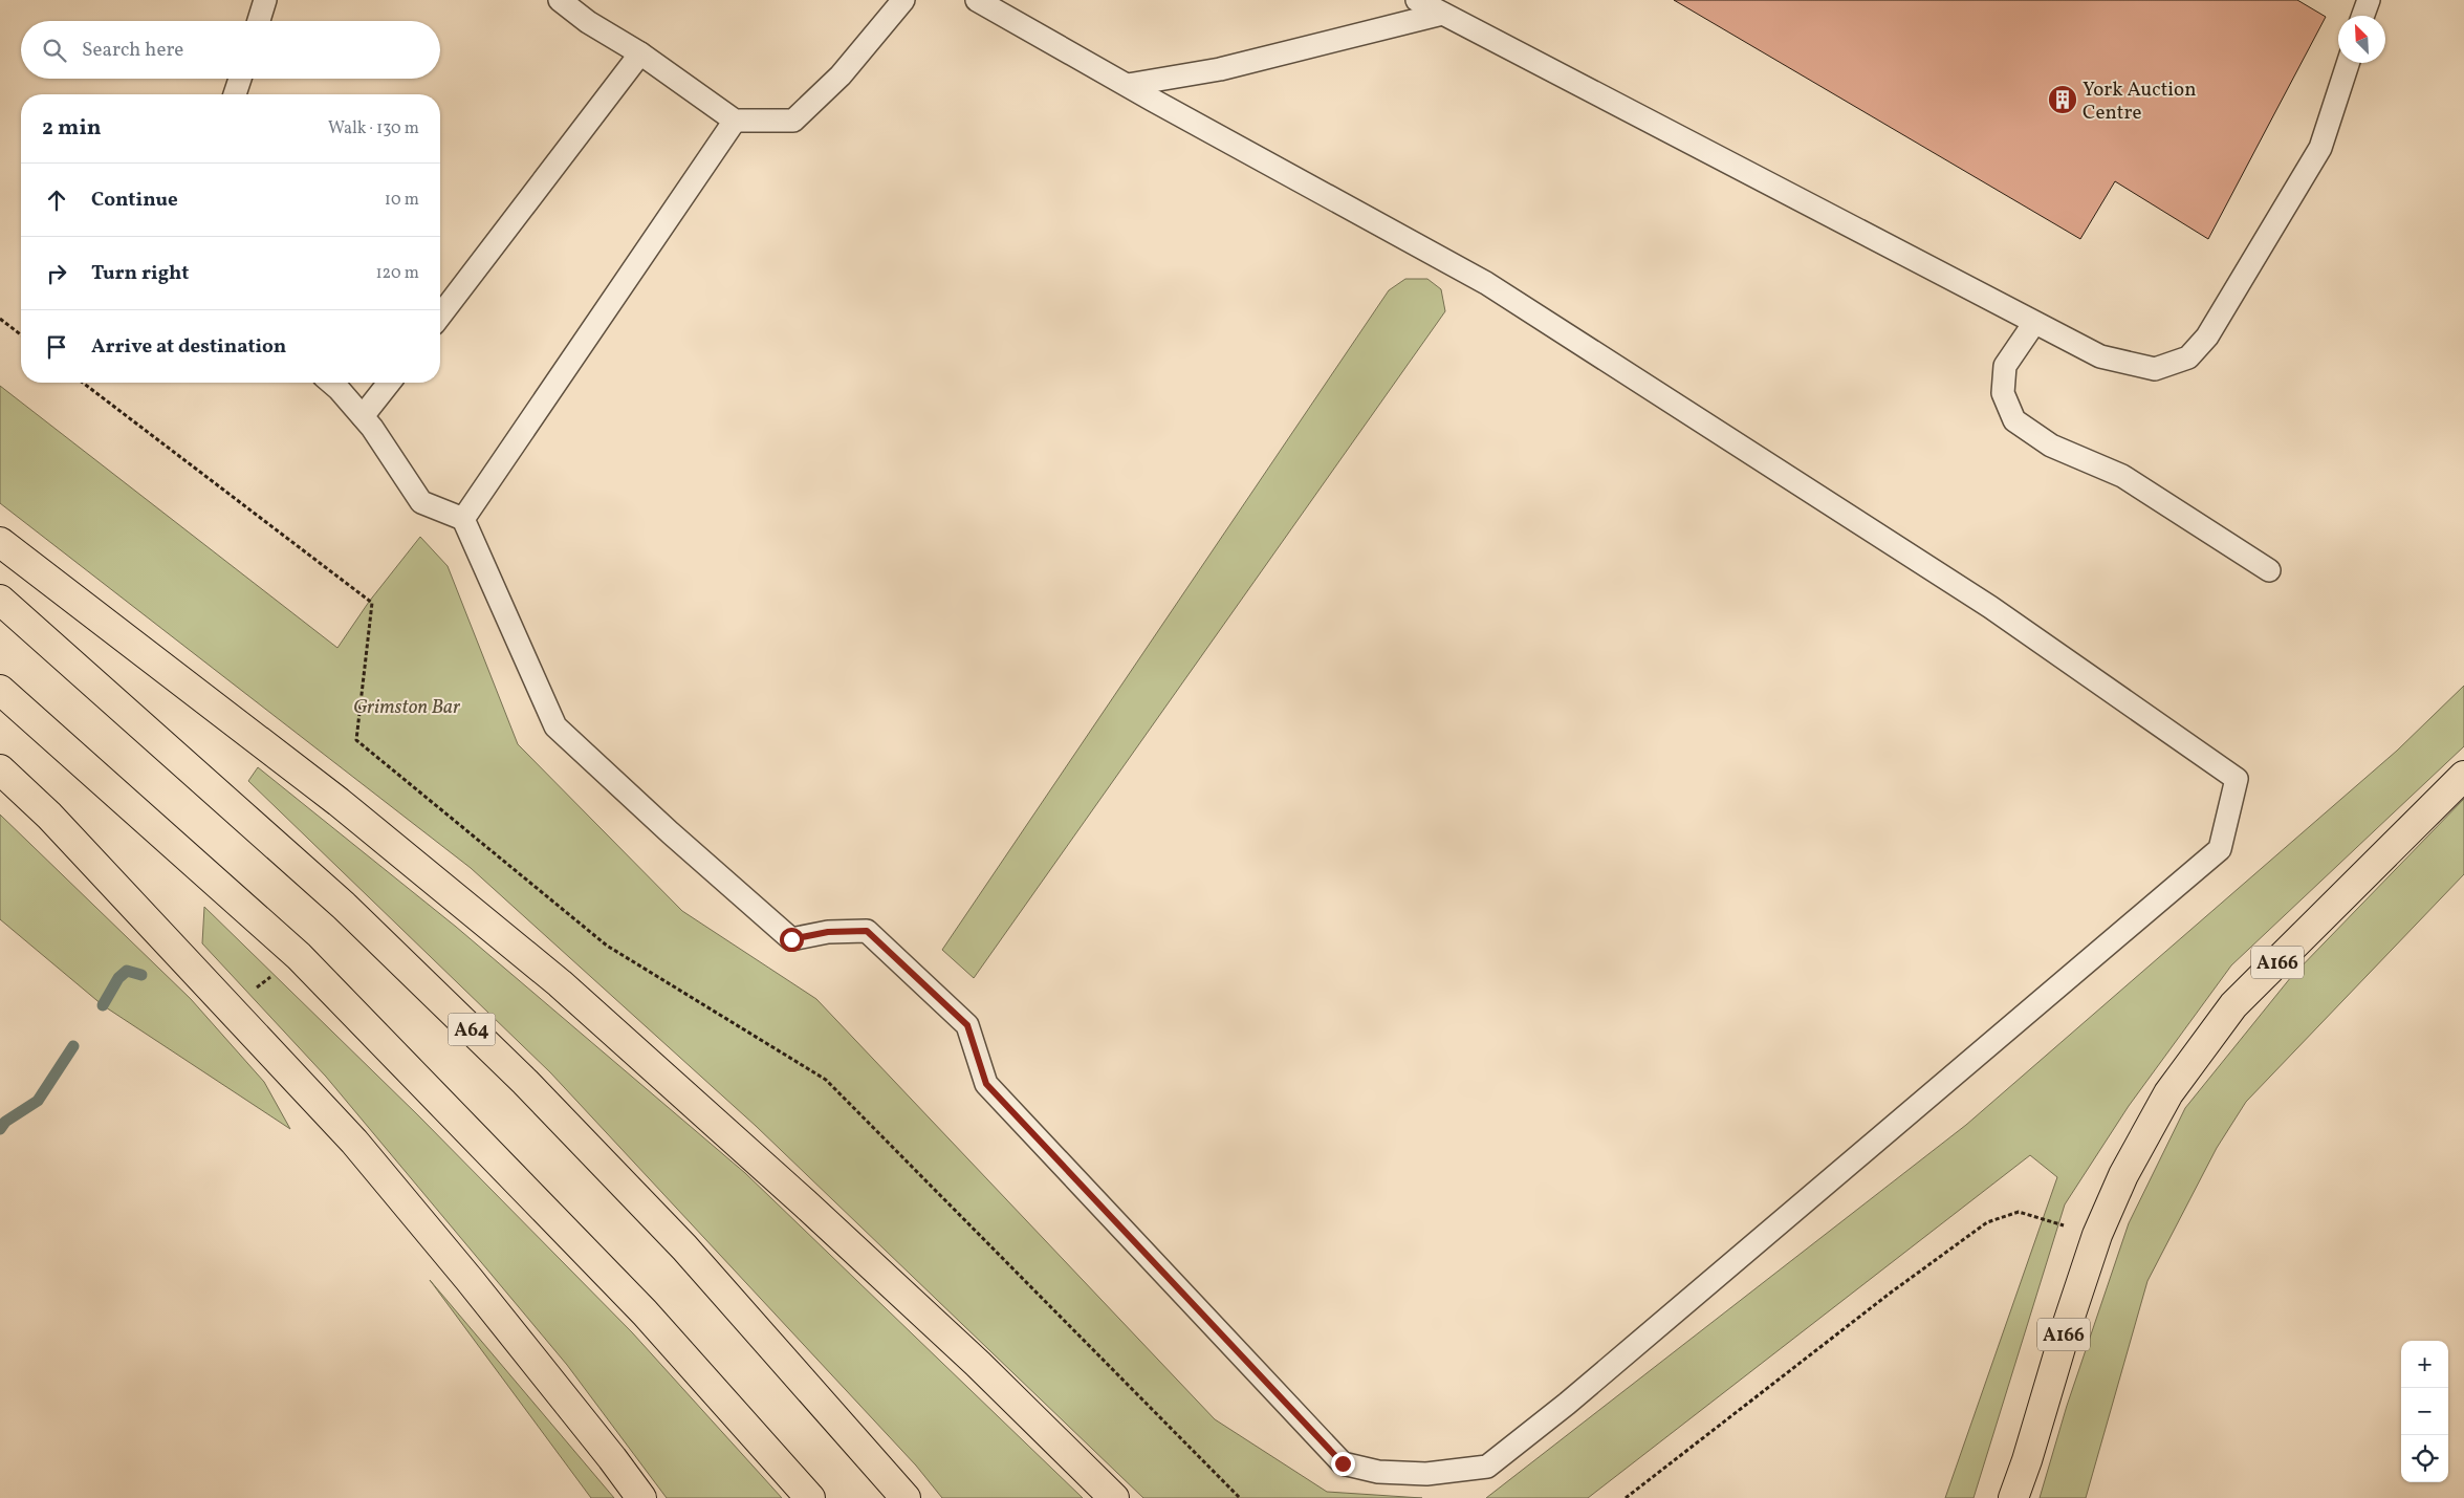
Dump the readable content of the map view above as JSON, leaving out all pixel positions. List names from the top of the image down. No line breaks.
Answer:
{"streets":{"highway":["A166","A64"]},"parks":["Grimston Bar"],"places":{"building":["York Auction Centre"]},"north":"top left","page":{"search":"Search here","heading":["2 min","Walk · 130 m"],"list":[["Continue","10 m"],["Turn right","120 m"],"Arrive at destination"],"map_buttons":["+","−"]}}
